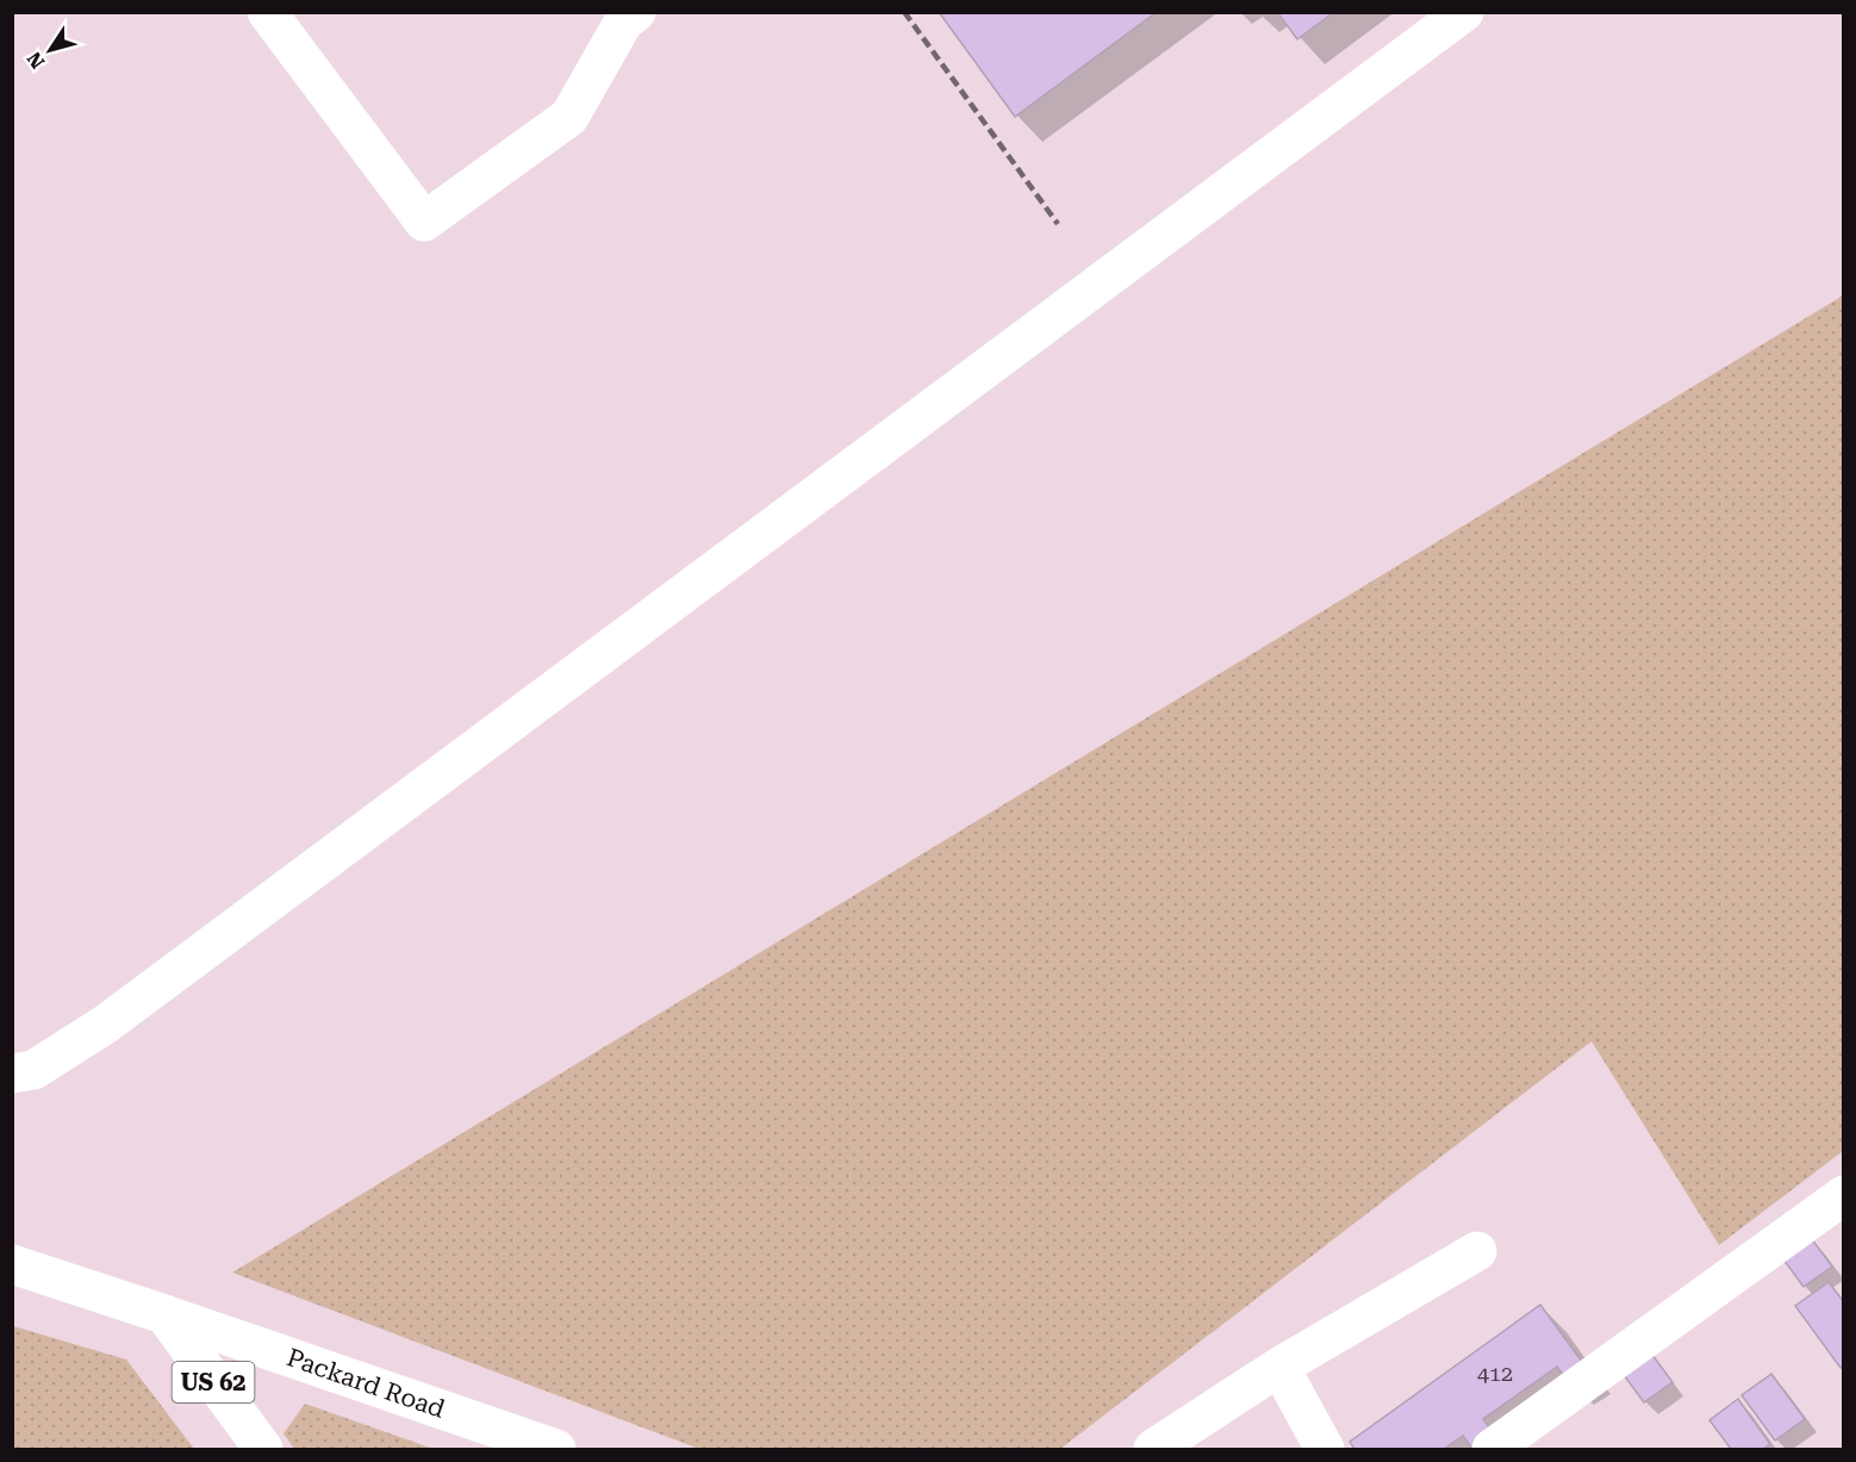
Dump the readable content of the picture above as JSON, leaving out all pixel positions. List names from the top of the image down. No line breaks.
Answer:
{"streets":{"street":["US 62","Packard Road"]},"crossings":[["US 62","Packard Road"]],"house_numbers":["412"],"north":"bottom left"}
